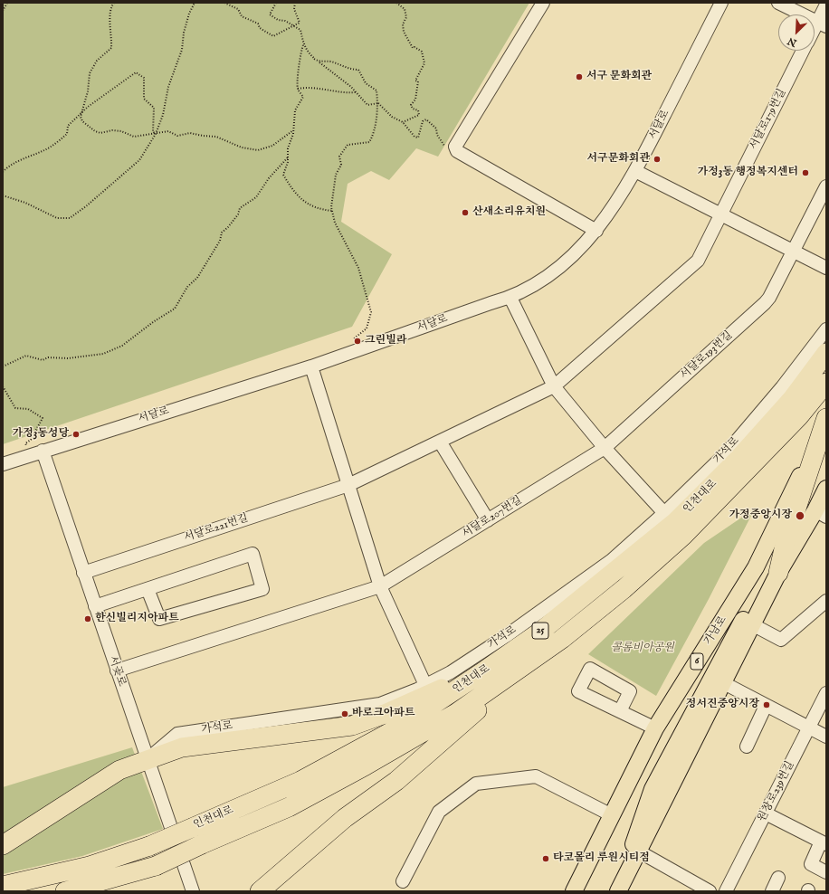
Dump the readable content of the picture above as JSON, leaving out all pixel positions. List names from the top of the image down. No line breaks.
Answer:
{"streets":{"highway":["인천대로","25"],"main road":["가남로","6"],"street":["서달로179번길","서달로","서달로193번길","가석로","서달로207번길","서달로221번길","서곶로","원창로239번길"]},"crossings":[["서달로","서곶로"],["서달로193번길","서달로207번길"],["가석로","서곶로"],["서달로221번길","서곶로"]],"parks":["콜롬비아공원"],"places":["서구 문화회관","서구문화회관","가정3동 행정복지센터","산새소리유치원","그린빌라","가정3동성당","가정중앙시장","한신빌리지아파트","정서진중앙시장","바로크아파트","타코몰리 루원시티점"],"north":"bottom left"}
